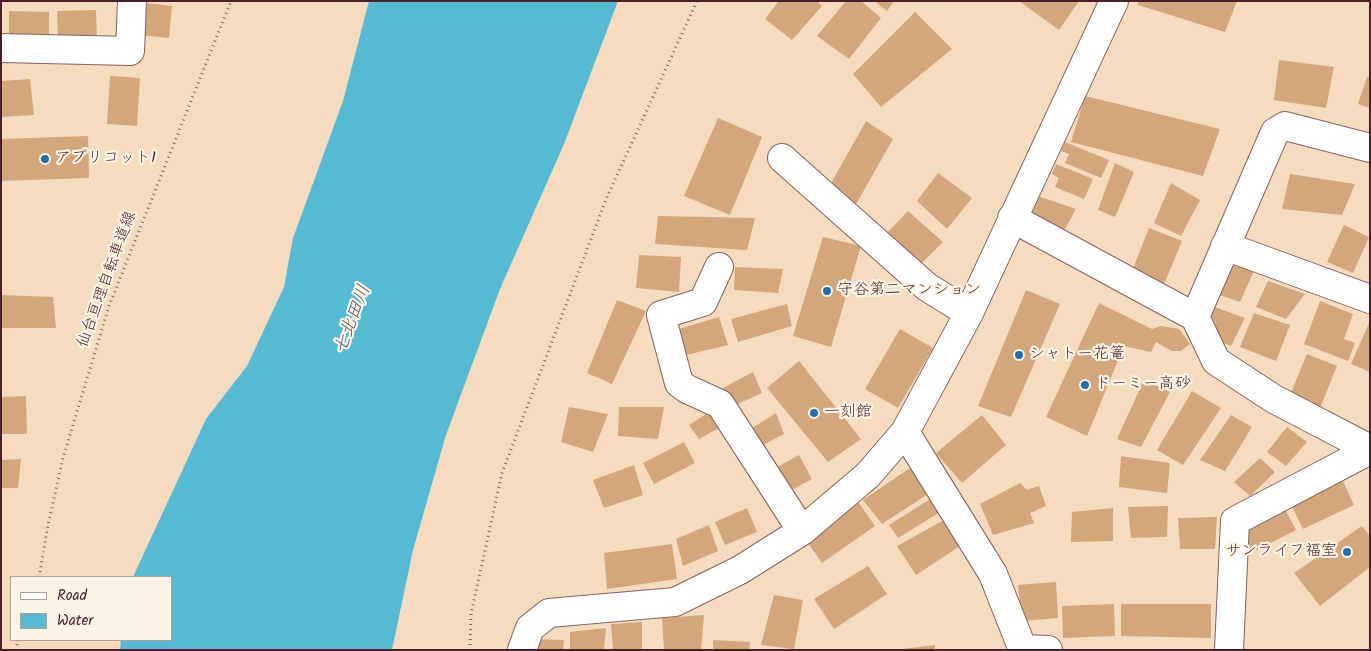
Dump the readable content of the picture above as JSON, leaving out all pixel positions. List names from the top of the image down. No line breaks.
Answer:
{"streets":{"path":["仙台亘理自転車道線"]},"water":["七北田川"],"places":["アプリコット1","守谷第二マンション","シャトー花篭","ドーミー高砂","一刻館","サンライフ福室"],"legend":["Road","Water"]}
